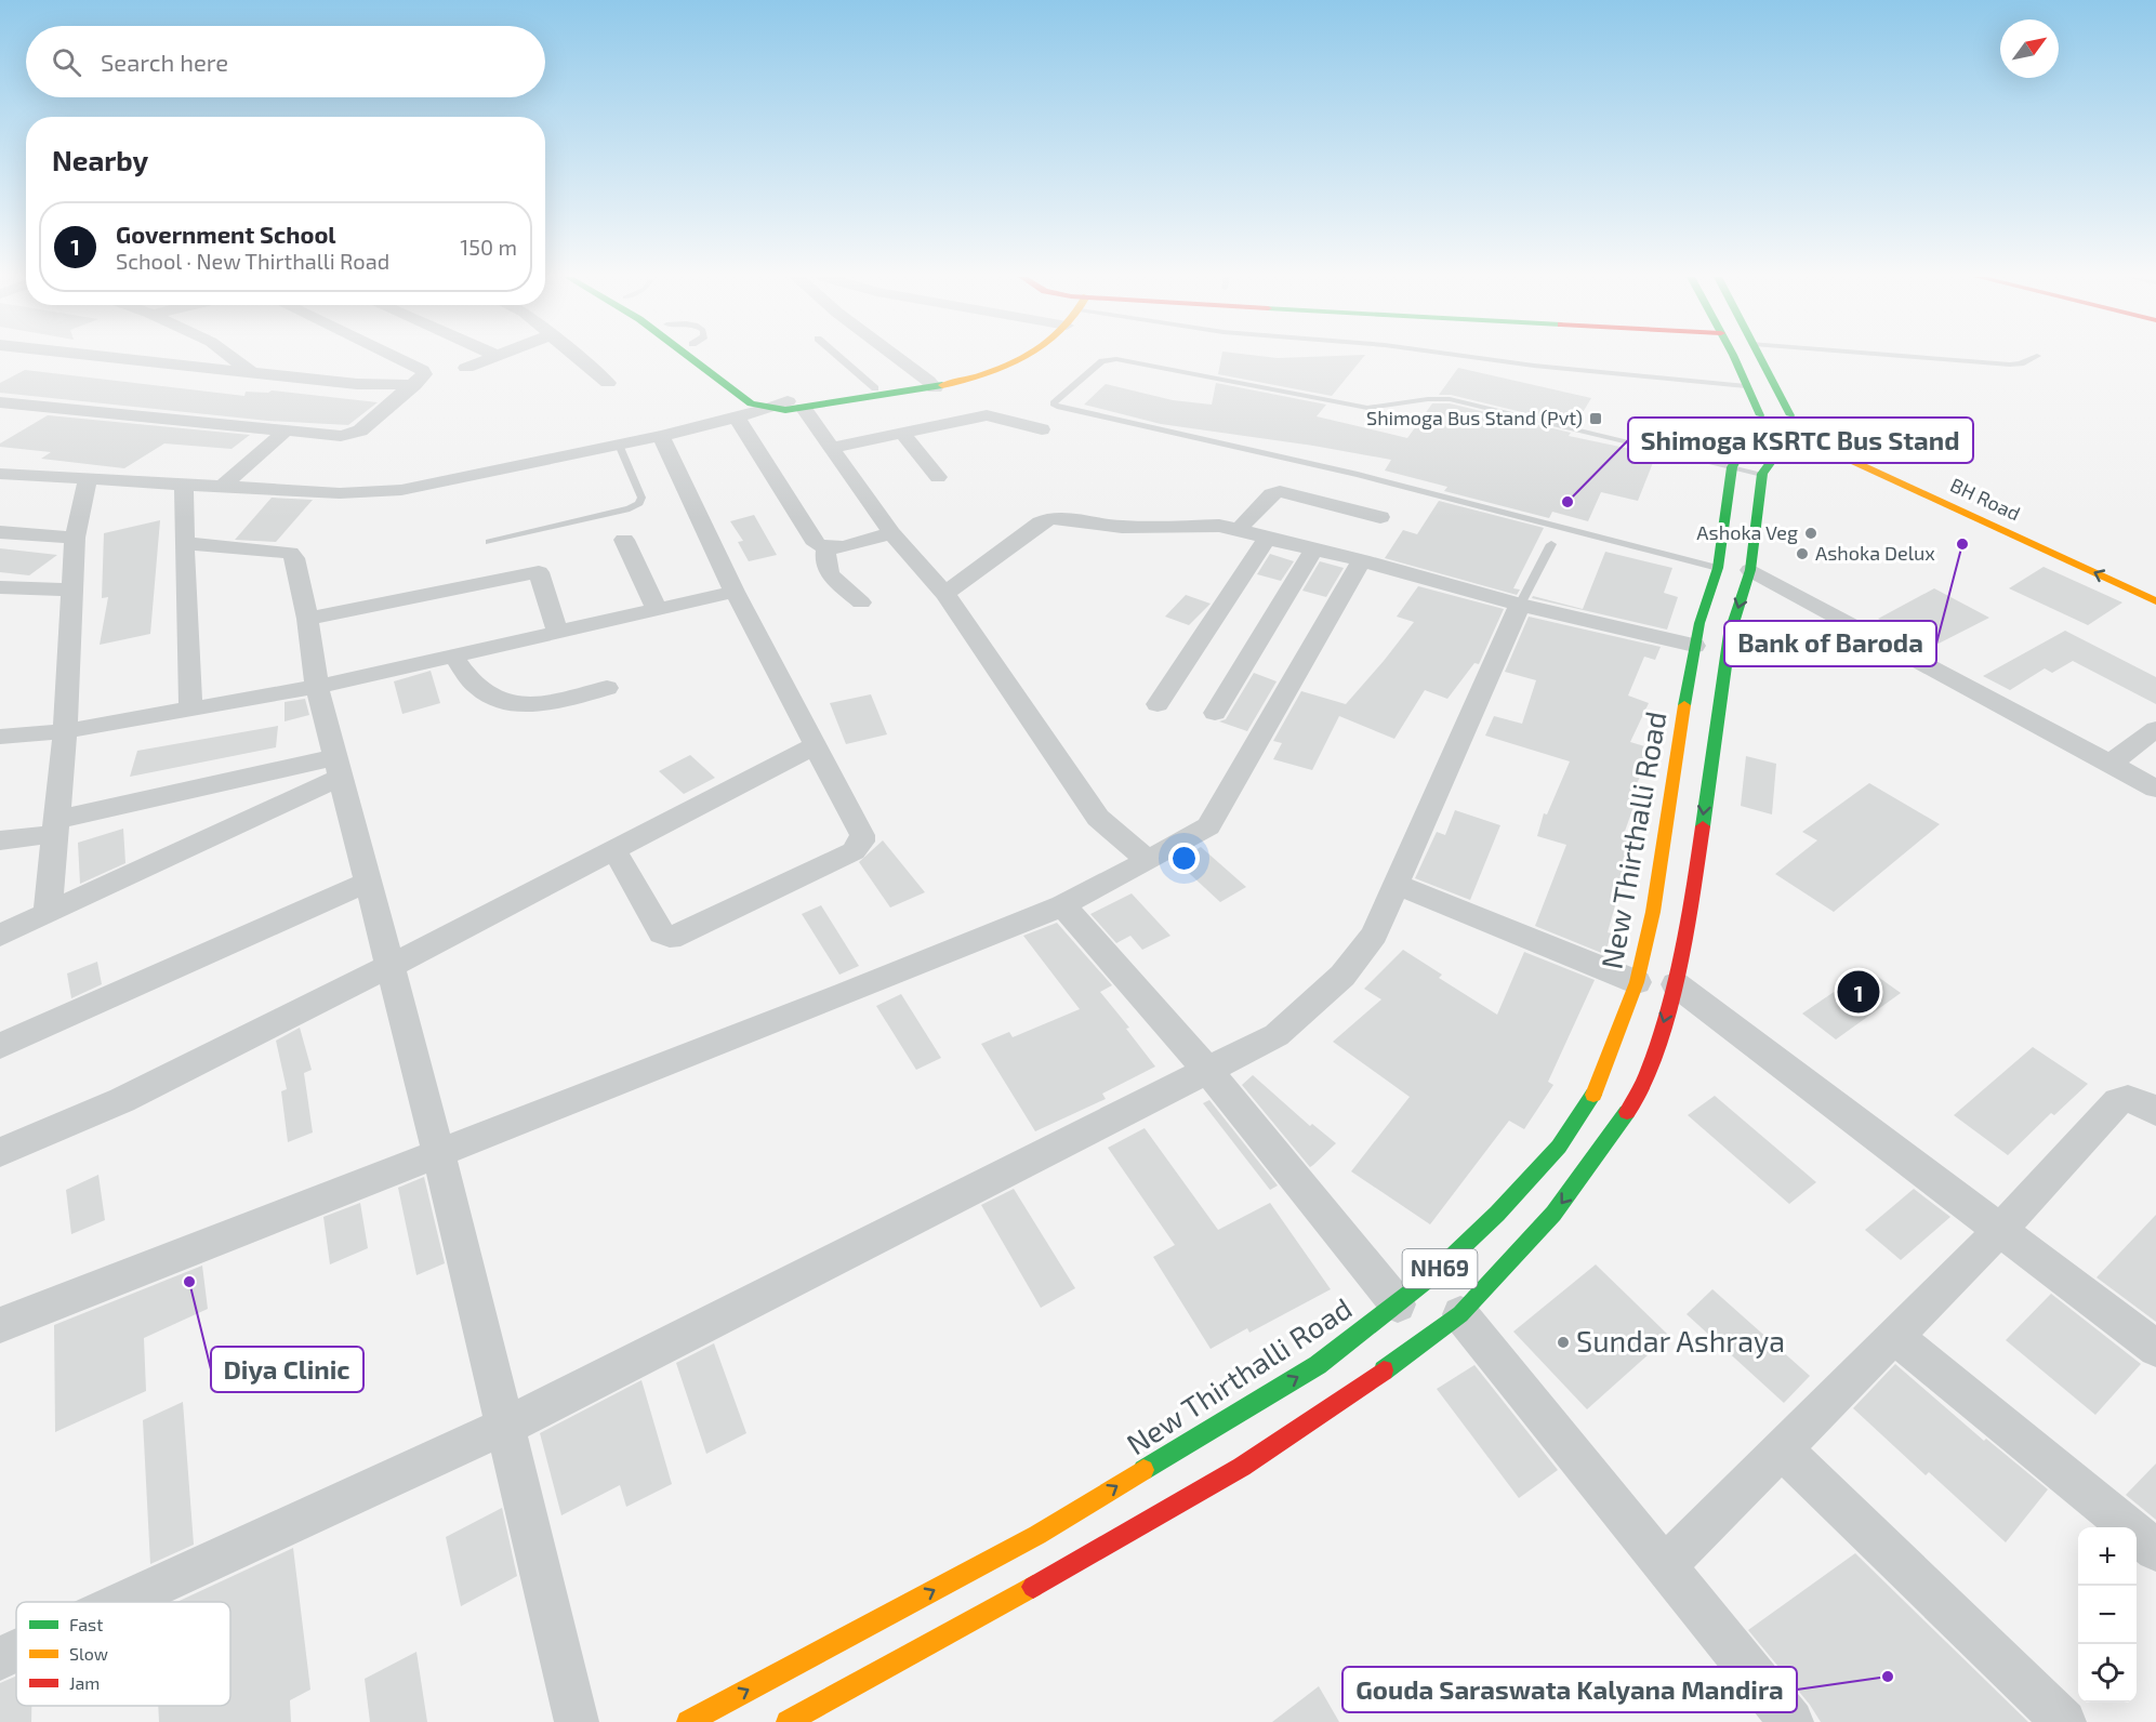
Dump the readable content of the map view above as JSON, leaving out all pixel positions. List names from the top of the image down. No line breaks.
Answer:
{"streets":{"main road":["BH Road","New Thirthalli Road","NH69"]},"crossings":[["BH Road","New Thirthalli Road"],["BH Road","NH69"],["New Thirthalli Road","NH69"]],"places":{"transit":["Shimoga Bus Stand (Pvt)"],"other":["Shimoga KSRTC Bus Stand","Ashoka Veg","Bank of Baroda","Ashoka Delux","Diya Clinic","Sundar Ashraya","Gouda Saraswata Kalyana Mandira"]},"legend":["Fast","Slow","Jam"],"north":"top right","page":{"search":"Search here","heading":"Nearby","list":[{"mark":"1","name":"Government School","note":"School · New Thirthalli Road","value":"150 m"}],"pins":"1","map_buttons":["+","−"]}}
